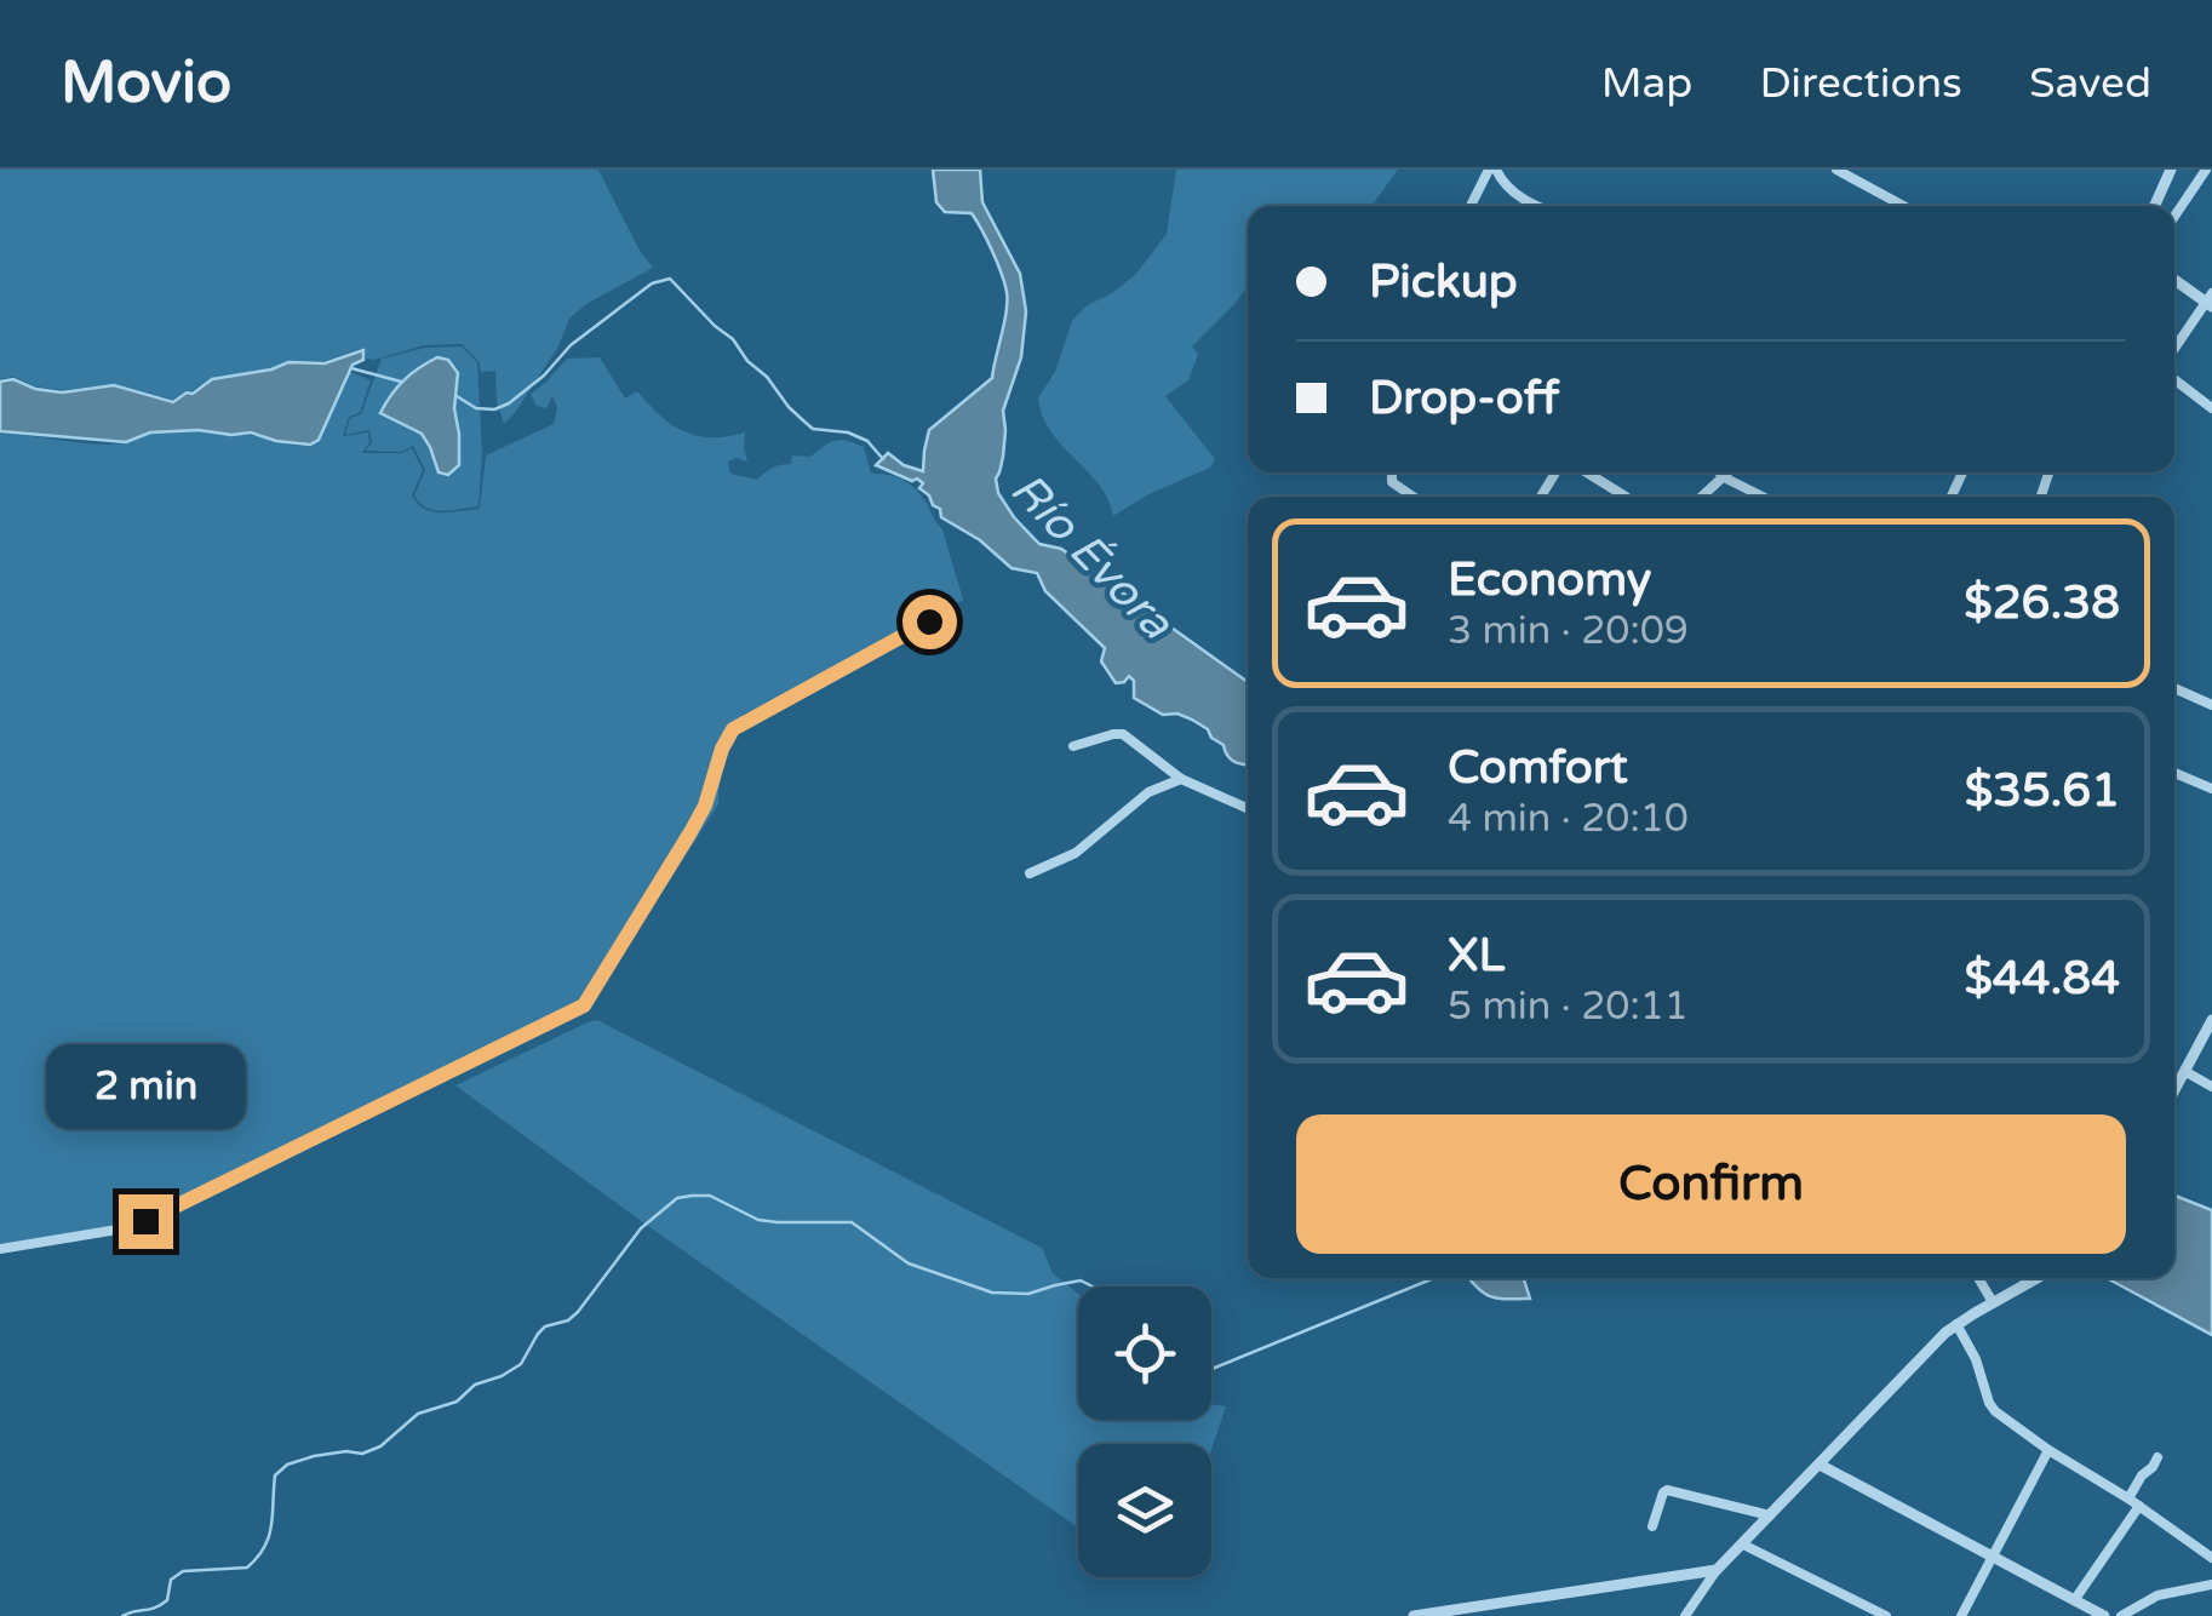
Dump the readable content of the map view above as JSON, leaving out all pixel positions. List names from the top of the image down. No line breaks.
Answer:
{"water":["Río Évora"],"page":{"header":"Movio","nav":["Map","Directions","Saved"],"banner":["Pickup","Drop-off"],"list":[{"name":"Economy","note":"3 min · 20:09","value":"$26.38"},{"name":"Comfort","note":"4 min · 20:10","value":"$35.61"},{"name":"XL","note":"5 min · 20:11","value":"$44.84"}],"bubble":"2 min","buttons":"Confirm"}}
